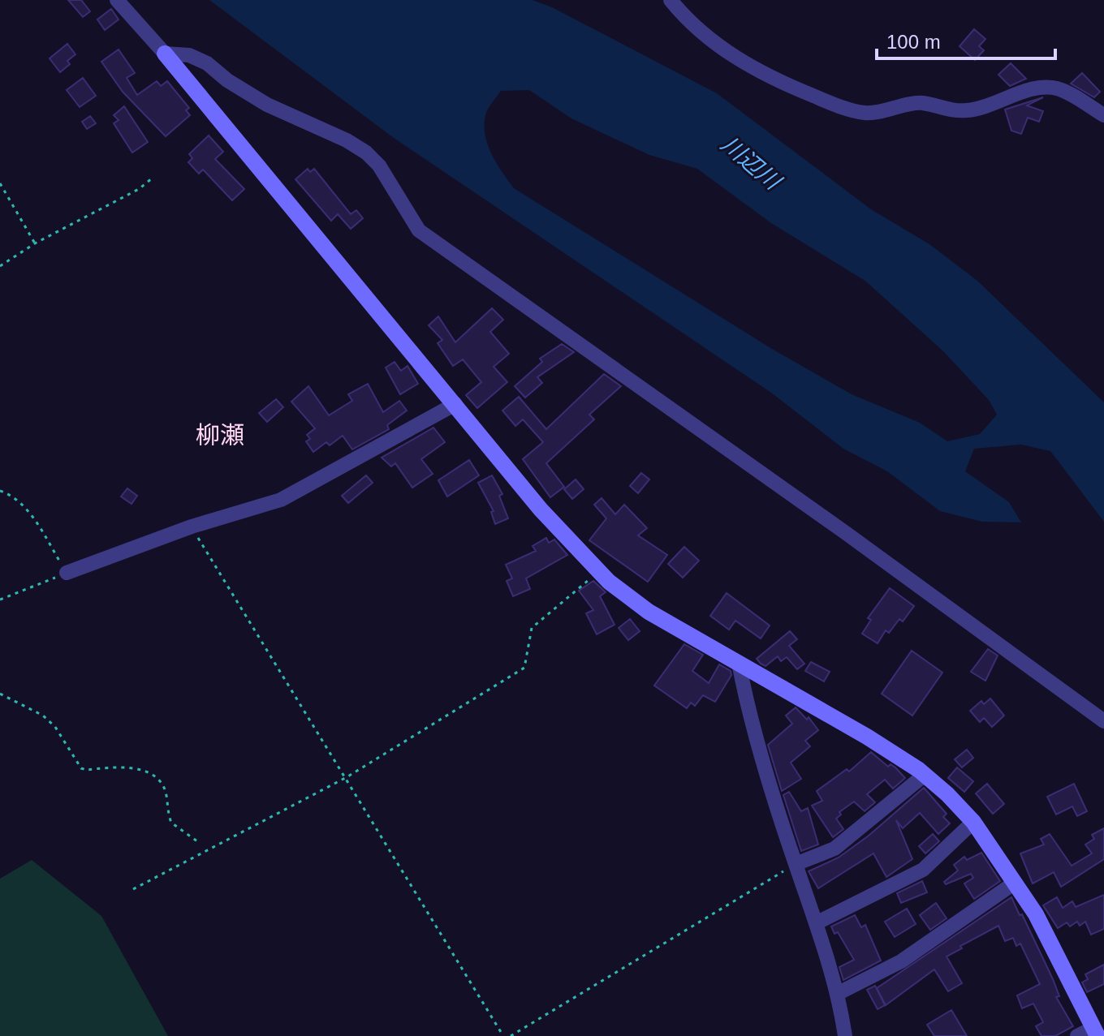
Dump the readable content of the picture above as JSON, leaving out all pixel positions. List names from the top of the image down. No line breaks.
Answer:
{"districts":["柳瀬"],"water":["川辺川"],"scale_bar":"100 m"}
